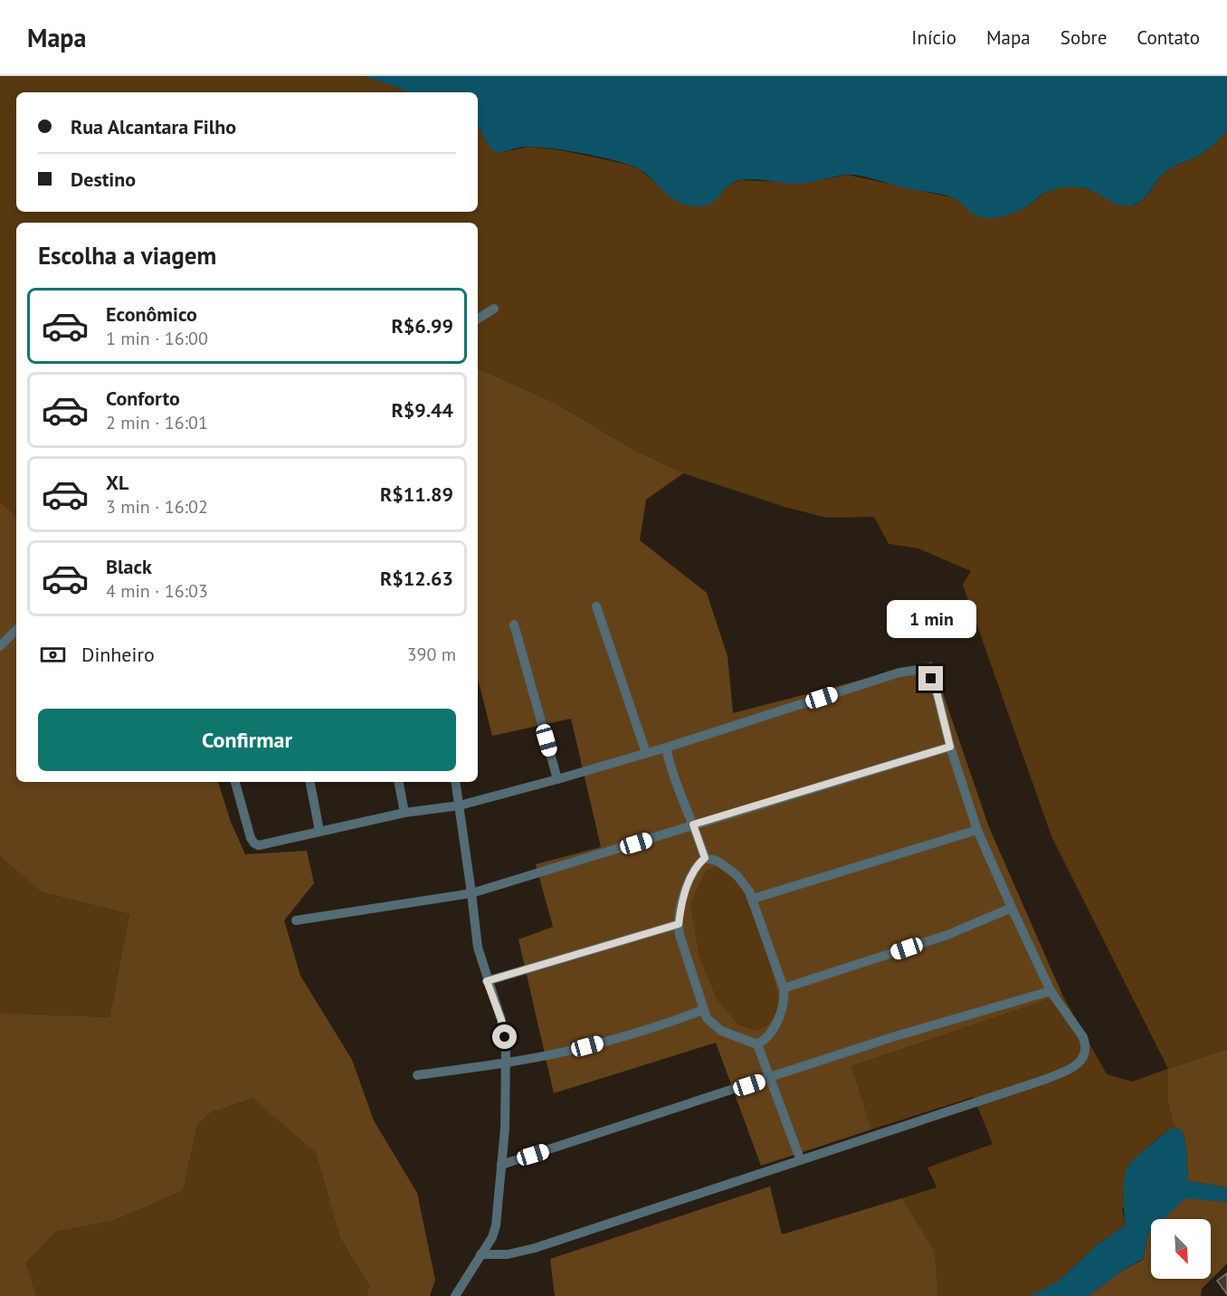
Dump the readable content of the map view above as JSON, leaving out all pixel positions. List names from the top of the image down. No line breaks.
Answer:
{"north":"bottom right","page":{"header":"Mapa","nav":["Início","Mapa","Sobre","Contato"],"banner":["Rua Alcantara Filho","Destino"],"heading":"Escolha a viagem","list":[{"name":"Econômico","note":"1 min · 16:00","value":"R$6.99"},{"name":"Conforto","note":"2 min · 16:01","value":"R$9.44"},{"name":"XL","note":"3 min · 16:02","value":"R$11.89"},{"name":"Black","note":"4 min · 16:03","value":"R$12.63"}],"bubble":"1 min","pay":["Dinheiro","390 m"],"buttons":"Confirmar"}}
